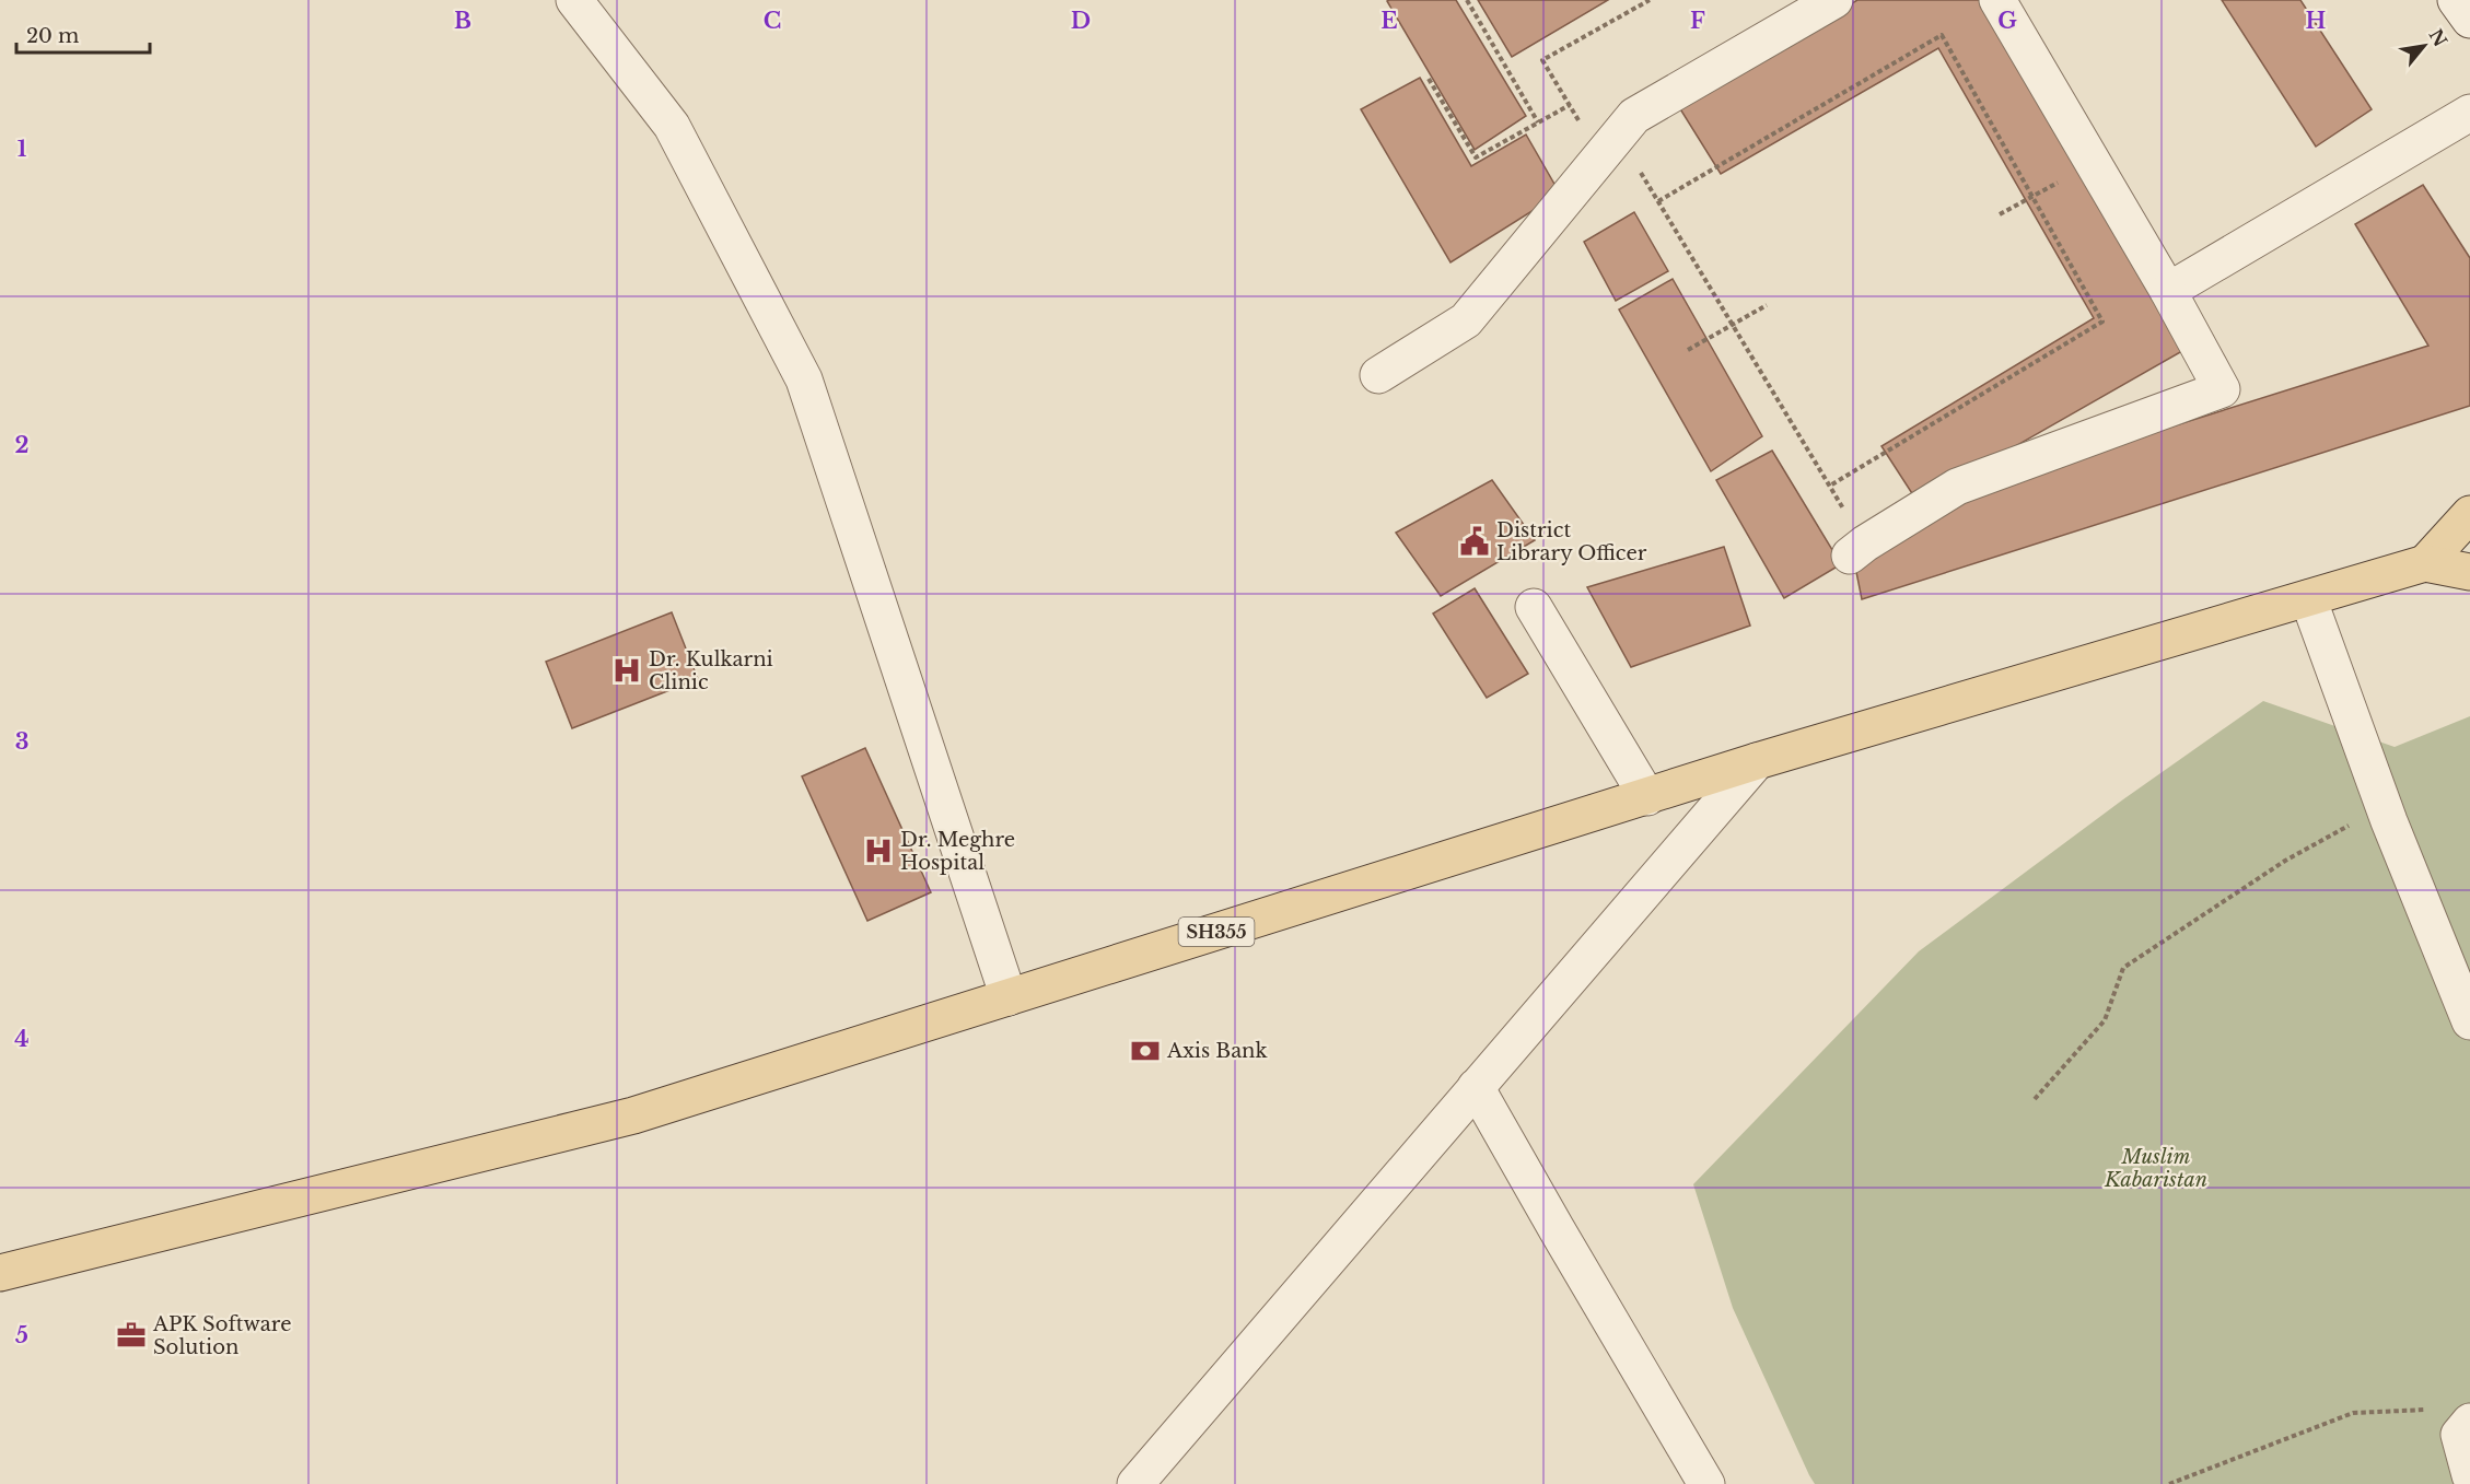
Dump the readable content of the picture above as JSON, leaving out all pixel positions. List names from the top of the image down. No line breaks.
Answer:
{"streets":{"main road":["SH355"]},"parks":["Muslim Kabaristan"],"places":{"public building":["District Library Officer"],"hospital":["Dr. Kulkarni Clinic","Dr. Meghre Hospital"],"bank":["Axis Bank"],"office":["APK Software Solution"]},"scale_bar":"20 m","north":"top right","grid":{"columns":["B","C","D","E","F","G","H"],"rows":["1","2","3","4","5"]}}
